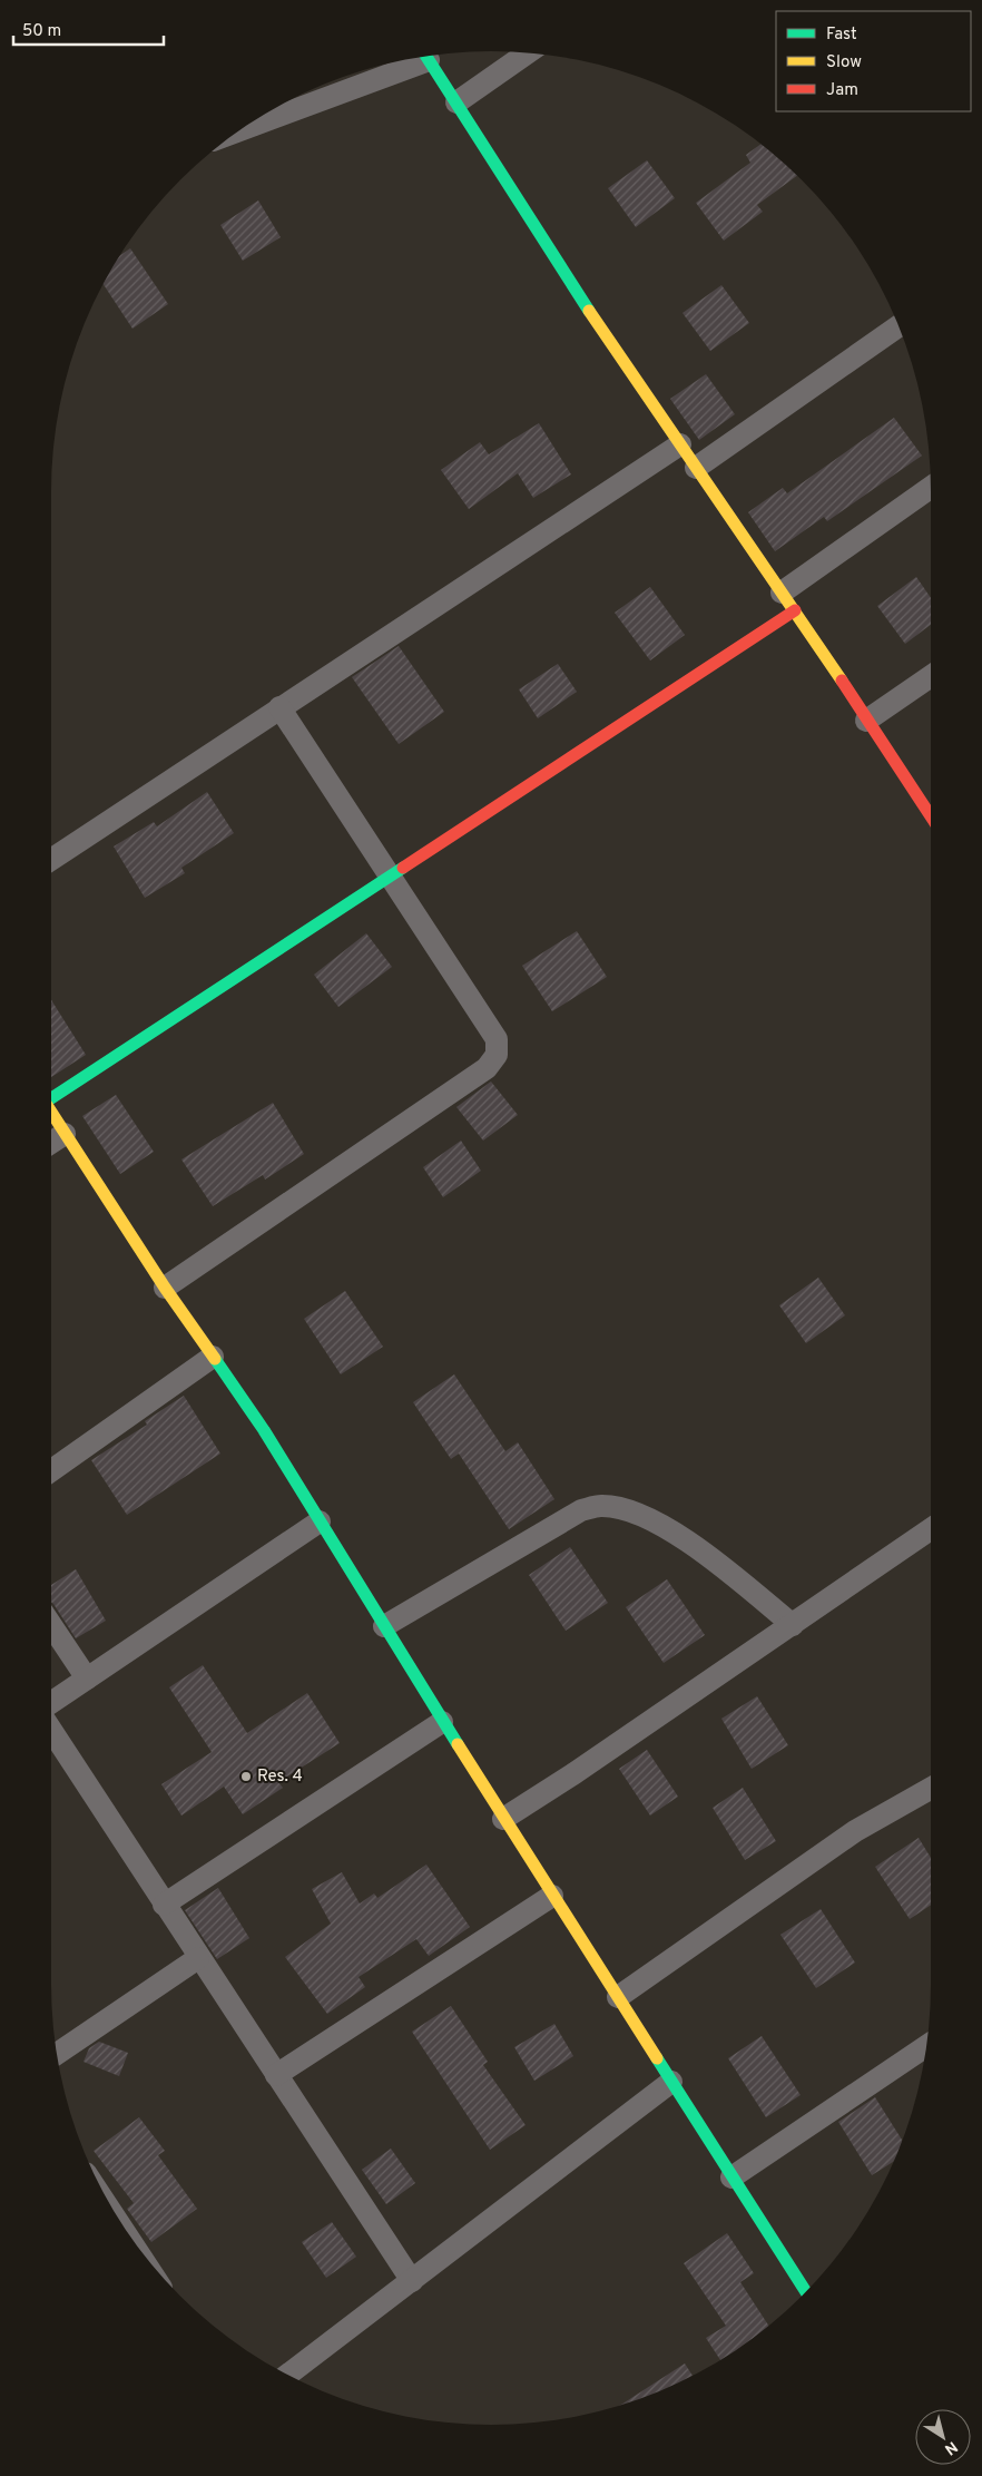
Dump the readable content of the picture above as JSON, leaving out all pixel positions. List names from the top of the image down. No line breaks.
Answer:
{"places":["Res. 4"],"legend":["Fast","Slow","Jam"],"scale_bar":"50 m","north":"bottom right"}
